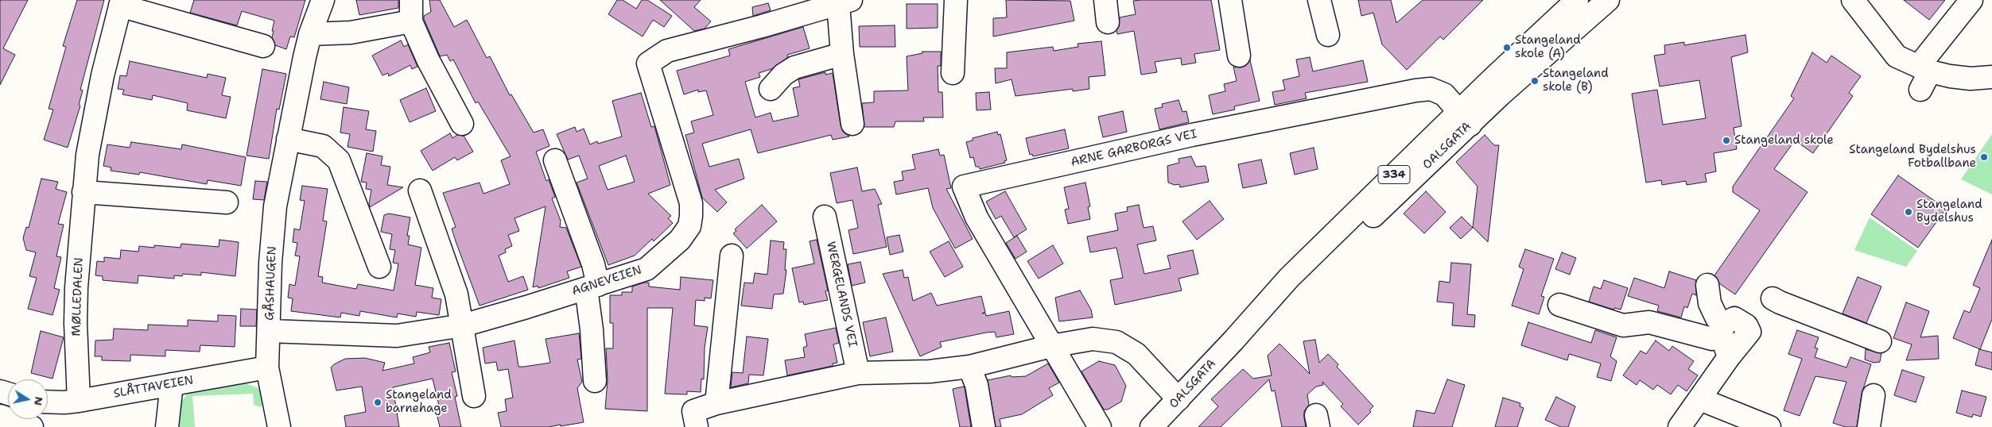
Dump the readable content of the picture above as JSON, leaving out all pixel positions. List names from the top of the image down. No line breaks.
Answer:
{"streets":{"street":["OALSGATA","ARNE GARBORGS VEI","334","AGNEVEIEN","GÅSHAUGEN","WERGELANDS VEI","MØLLEDALEN","SLÅTTAVEIEN"]},"crossings":[["OALSGATA","ARNE GARBORGS VEI"],["AGNEVEIEN","GÅSHAUGEN"],["GÅSHAUGEN","SLÅTTAVEIEN"],["MØLLEDALEN","SLÅTTAVEIEN"]],"places":["Stangeland skole (A)","Stangeland skole (B)","Stangeland skole","Stangeland Bydelshus Fotballbane","Stangeland Bydelshus","Stangeland barnehage"],"north":"right"}
